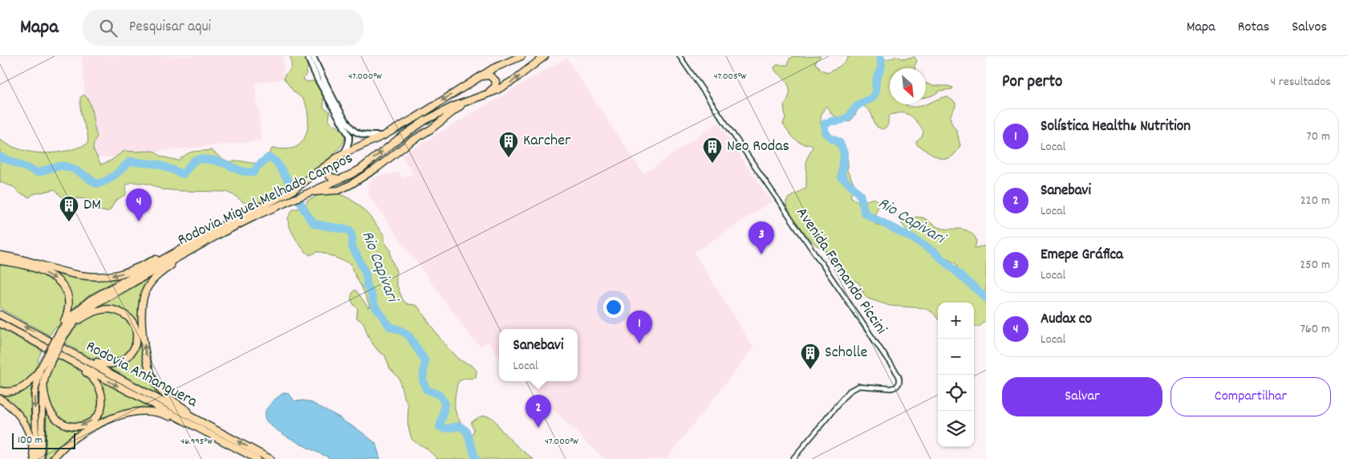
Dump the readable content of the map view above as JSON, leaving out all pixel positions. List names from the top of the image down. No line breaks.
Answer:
{"streets":{"highway":["Rodovia Miguel Melhado Campos","Rodovia Anhanguera"],"street":["Avenida Fernando Piccini"]},"water":["Rio Capivari"],"places":{"building":["Karcher","Neo Rodas","DM","Scholle"]},"scale_bar":"100 m","north":"bottom right","page":{"header":"Mapa","search":"Pesquisar aqui","nav":["Mapa","Rotas","Salvos"],"heading":["Por perto","4 resultados"],"list":[{"mark":"1","name":"Solística Health& Nutrition","note":"Local","value":"70 m"},{"mark":"2","name":"Sanebavi","note":"Local","value":"220 m"},{"mark":"3","name":"Emepe Gráfica","note":"Local","value":"250 m"},{"mark":"4","name":"Audax co","note":"Local","value":"760 m"}],"pins":["4","3","1","2"],"map_buttons":["+","−"],"popup":["Sanebavi","Local"],"buttons":["Salvar","Compartilhar"],"scale":"100 m"},"coordinates":["47.000°W","47.005°W","46.995°W"]}
